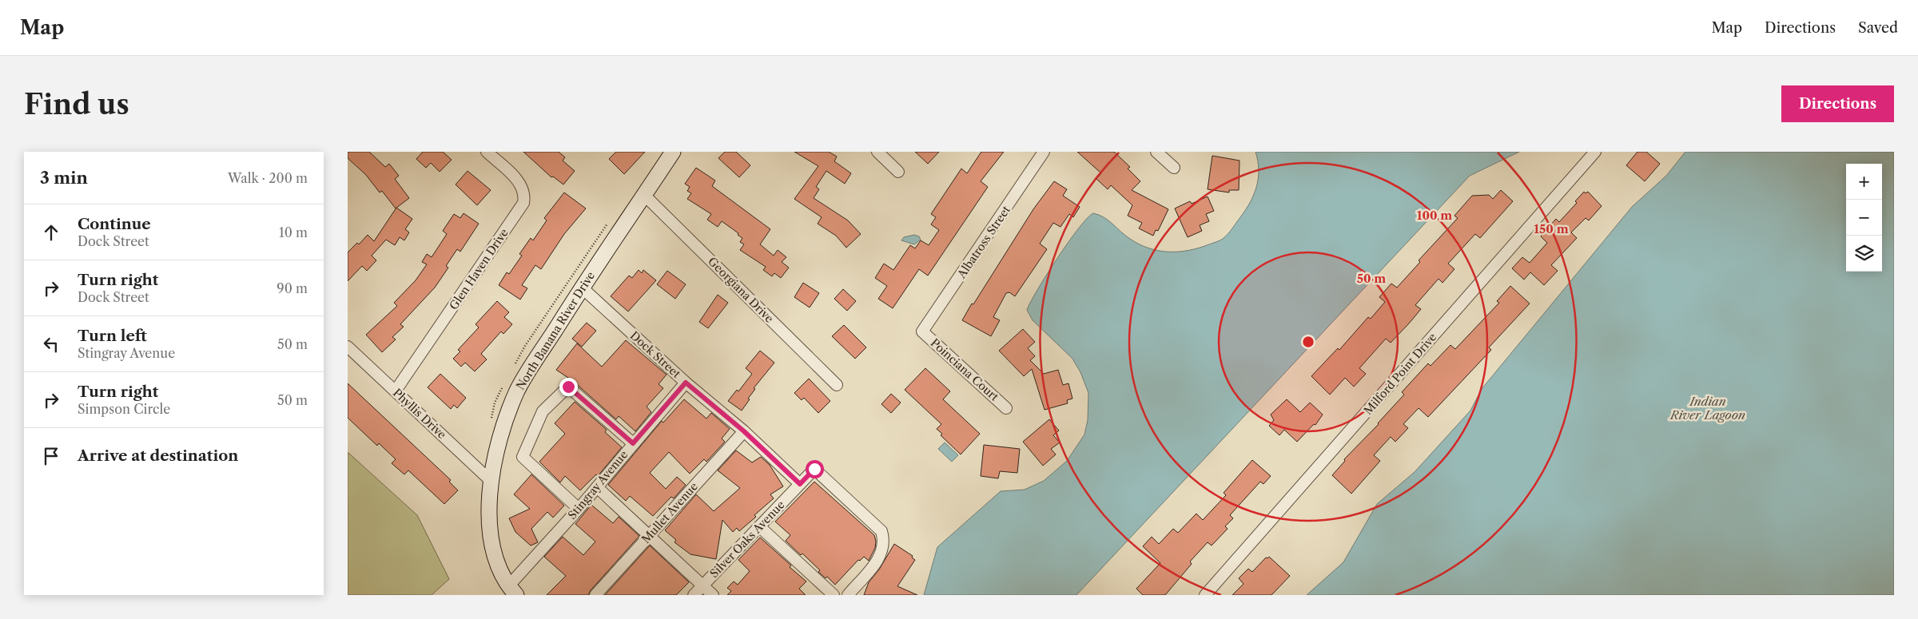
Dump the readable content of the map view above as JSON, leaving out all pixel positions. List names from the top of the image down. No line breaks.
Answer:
{"streets":{"street":["Albatross Street","Glen Haven Drive","Georgiana Drive","North Banana River Drive","Dock Street","Poinciana Court","Milford Point Drive","Phyllis Drive","Stingray Avenue","Mullet Avenue","Silver Oaks Avenue"]},"crossings":[["Albatross Street","Poinciana Court"],["Glen Haven Drive","Phyllis Drive"],["Georgiana Drive","North Banana River Drive"],["North Banana River Drive","Dock Street"],["North Banana River Drive","Phyllis Drive"],["North Banana River Drive","Stingray Avenue"],["Dock Street","Stingray Avenue"],["Dock Street","Mullet Avenue"],["Dock Street","Silver Oaks Avenue"]],"water":["Indian River Lagoon"],"page":{"header":"Map","nav":["Map","Directions","Saved"],"buttons":"Directions","title":"Find us","heading":["3 min","Walk · 200 m"],"map_buttons":["+","−"],"list":[["Continue","Dock Street","10 m"],["Turn right","Dock Street","90 m"],["Turn left","Stingray Avenue","50 m"],["Turn right","Simpson Circle","50 m"],"Arrive at destination"]},"rings":["100 m","150 m","50 m"]}
